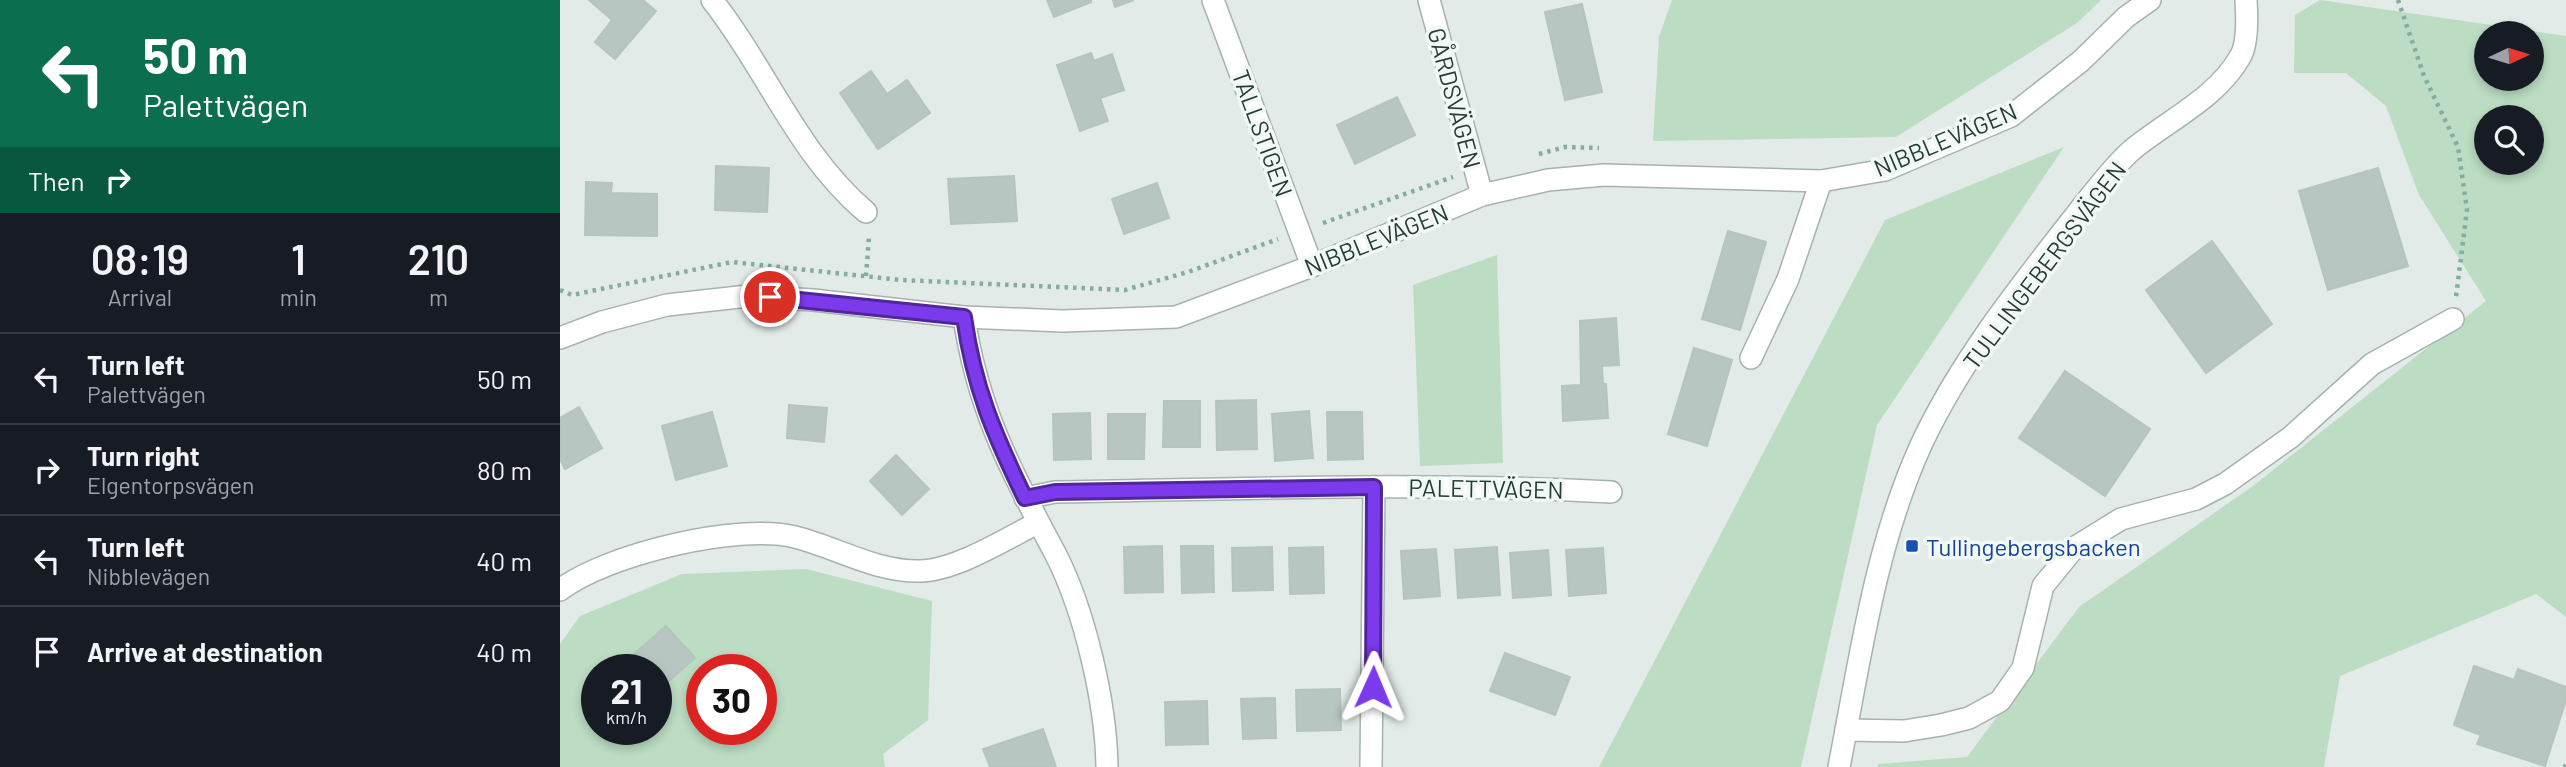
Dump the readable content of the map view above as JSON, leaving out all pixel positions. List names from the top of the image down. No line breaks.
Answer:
{"streets":{"street":["GÅRDSVÄGEN","TALLSTIGEN","NIBBLEVÄGEN","TULLINGEBERGSVÄGEN","PALETTVÄGEN"]},"crossings":[["GÅRDSVÄGEN","NIBBLEVÄGEN"],["TALLSTIGEN","NIBBLEVÄGEN"]],"places":{"transit":["Tullingebergsbacken"]},"north":"right","page":{"turn":["50 m","Palettvägen"],"then":"Then","eta":["08:19","Arrival","1","min","210","m"],"list":[{"name":"Turn left","note":"Palettvägen","value":"50 m"},{"name":"Turn right","note":"Elgentorpsvägen","value":"80 m"},{"name":"Turn left","note":"Nibblevägen","value":"40 m"},{"name":"Arrive at destination","value":"40 m"}],"speed":"21 km/h","limit":"30"}}
